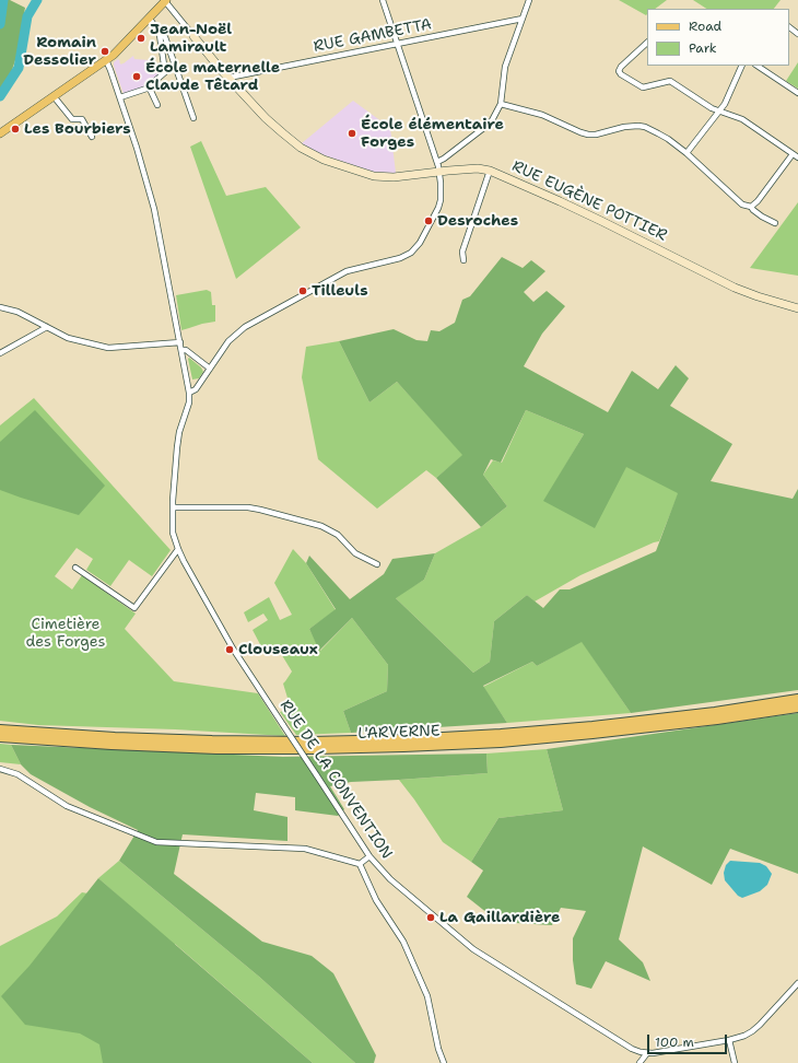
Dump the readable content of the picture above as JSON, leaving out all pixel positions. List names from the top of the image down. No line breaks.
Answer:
{"streets":{"highway":["L'ARVERNE"],"street":["RUE GAMBETTA","RUE EUGÈNE POTTIER","RUE DE LA CONVENTION"]},"crossings":[["RUE GAMBETTA","RUE EUGÈNE POTTIER"]],"parks":["Cimetière des Forges"],"places":["Jean-Noël Lamirault","Romain Dessolier","École maternelle Claude Têtard","Les Bourbiers","École élémentaire Forges","Desroches","Tilleuls","Clouseaux","La Gaillardière"],"legend":["Road","Park"],"scale_bar":"100 m"}
